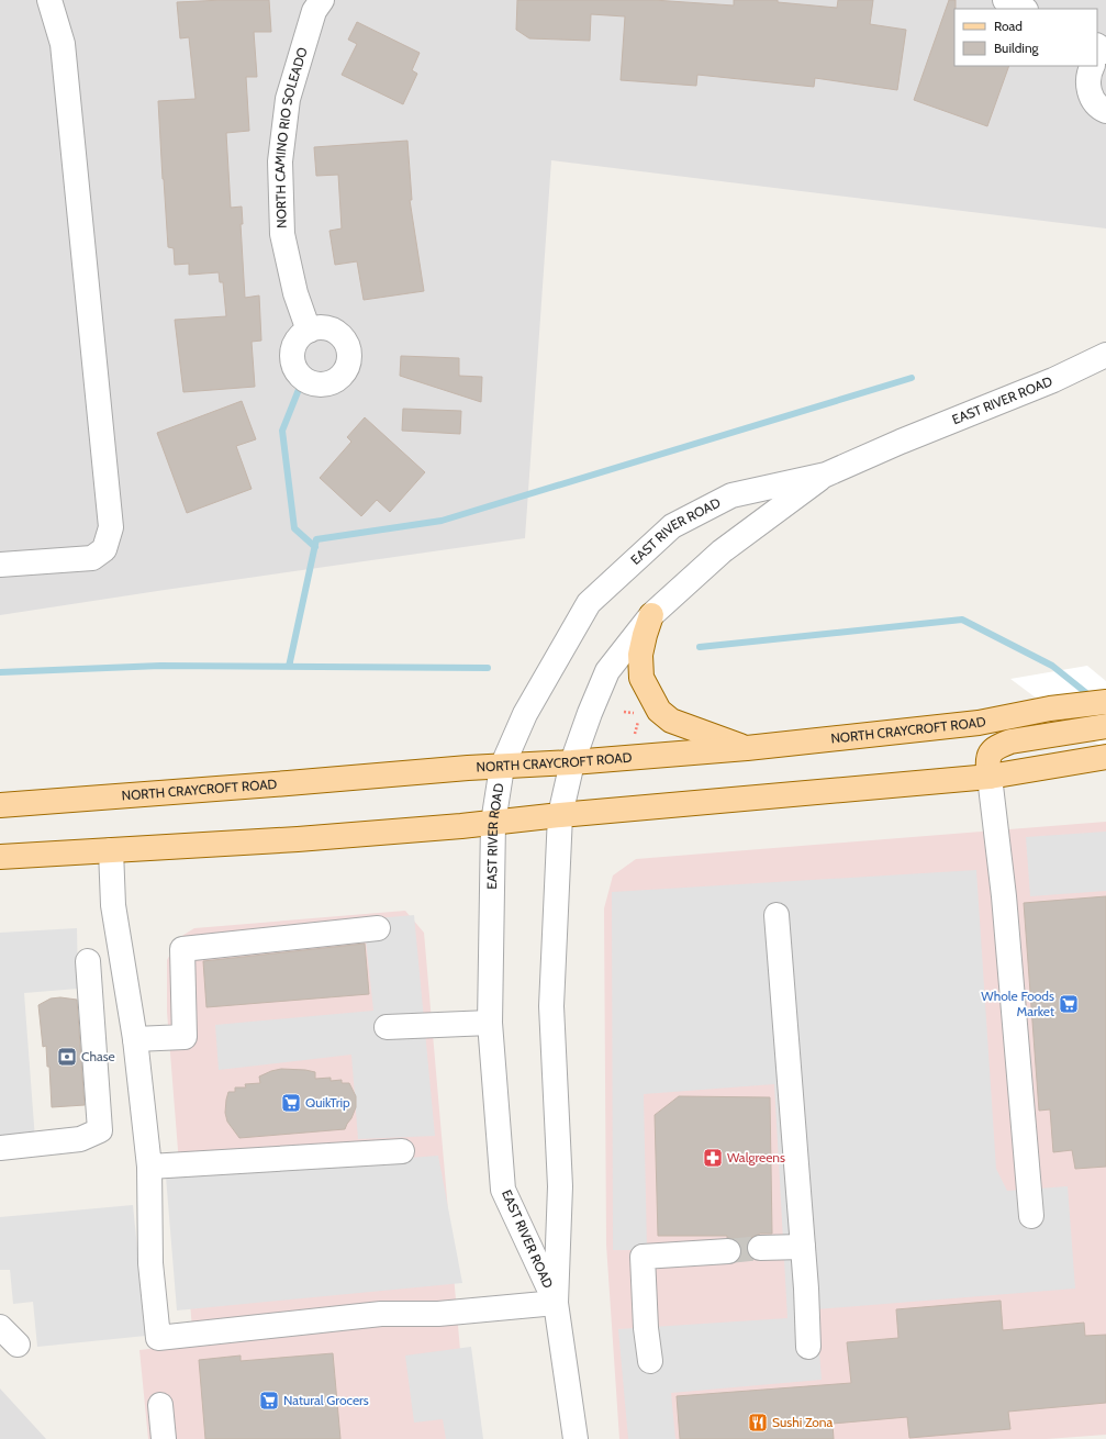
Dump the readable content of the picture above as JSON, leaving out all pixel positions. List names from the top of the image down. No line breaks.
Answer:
{"streets":{"main road":["NORTH CRAYCROFT ROAD"],"street":["NORTH CAMINO RIO SOLEADO","EAST RIVER ROAD"]},"crossings":[["EAST RIVER ROAD","NORTH CRAYCROFT ROAD"]],"places":{"supermarket":["Whole Foods Market","QuikTrip","Natural Grocers"],"bank":["Chase"],"pharmacy":["Walgreens"],"restaurant":["Sushi Zona"]},"legend":["Road","Building"]}
